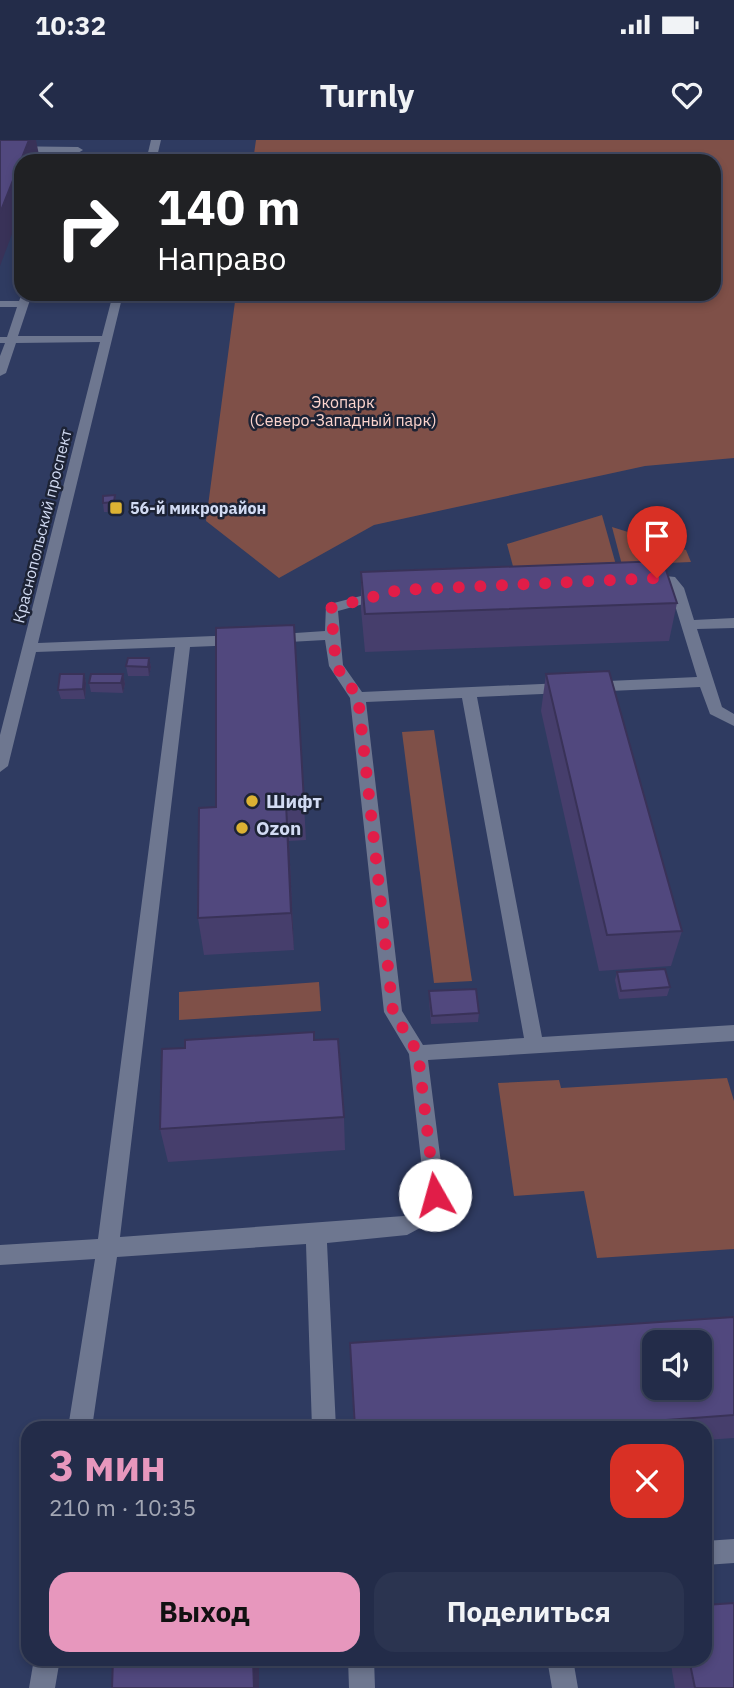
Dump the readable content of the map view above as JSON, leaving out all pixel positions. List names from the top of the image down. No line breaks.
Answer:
{"streets":{"street":["Краснопольский проспект"]},"parks":["Экопарк (Северо-Западный парк)"],"places":{"transit":["56-й микрорайон"],"other":["Шифт","Ozon"]},"page":{"status":"10:32","header":"Turnly","turn":["140 m","Направо"],"heading":["3 мин","210 m · 10:35"],"buttons":["Выход","Поделиться"]}}
